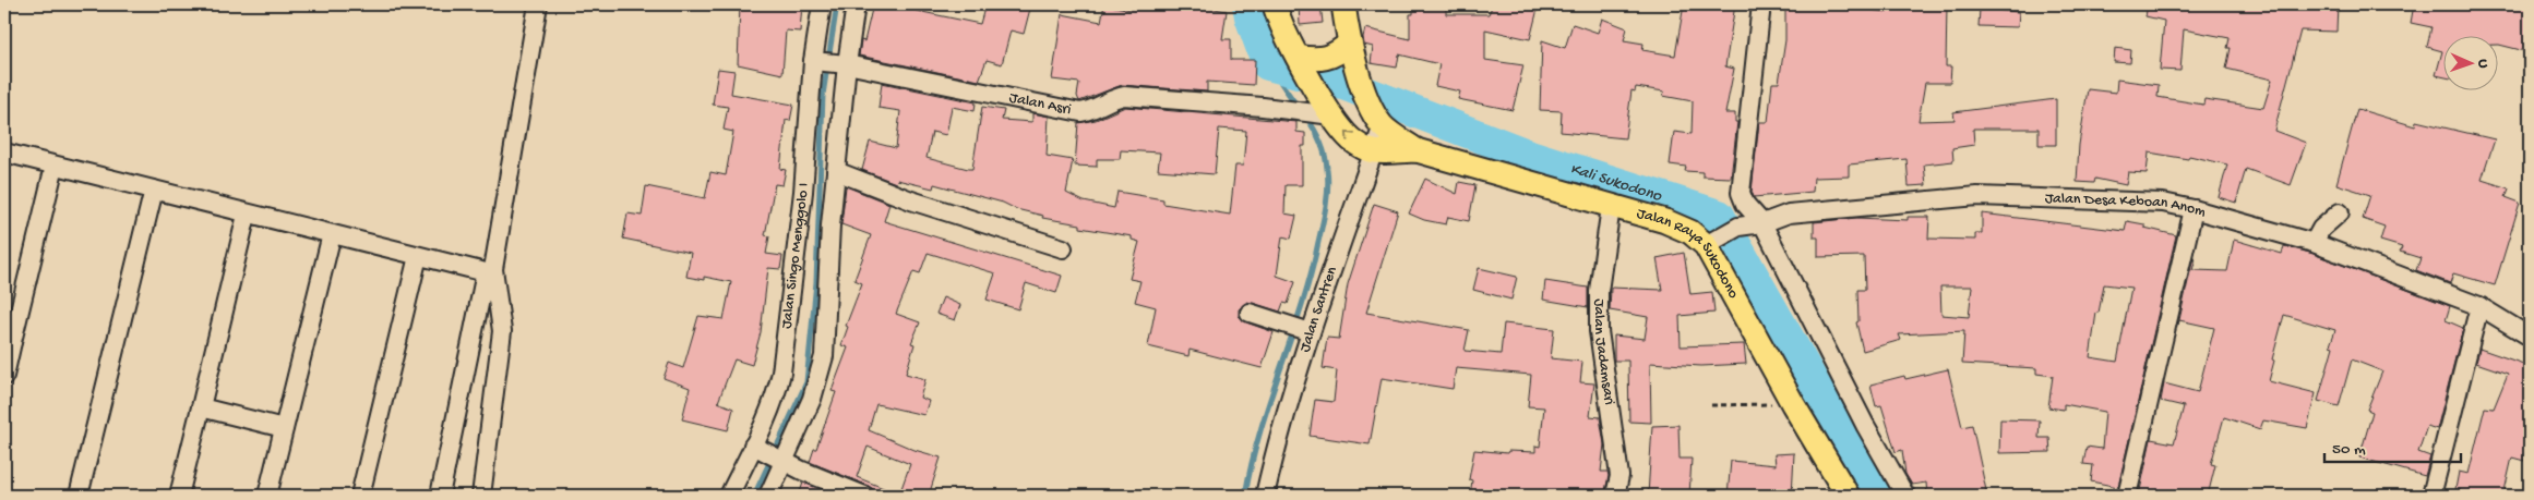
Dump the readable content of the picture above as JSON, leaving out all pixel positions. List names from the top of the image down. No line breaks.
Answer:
{"streets":{"main road":["Jalan Raya Sukodono"],"street":["Jalan Asri","Jalan Desa Keboan Anom","Jalan Singo Menggolo I","Jalan Santren","Jalan Jadamsari"]},"crossings":[["Jalan Asri","Jalan Singo Menggolo I"],["Jalan Desa Keboan Anom","Jalan Raya Sukodono"],["Jalan Raya Sukodono","Jalan Santren"],["Jalan Raya Sukodono","Jalan Jadamsari"]],"water":["Kali Sukodono"],"scale_bar":"50 m","north":"right"}
